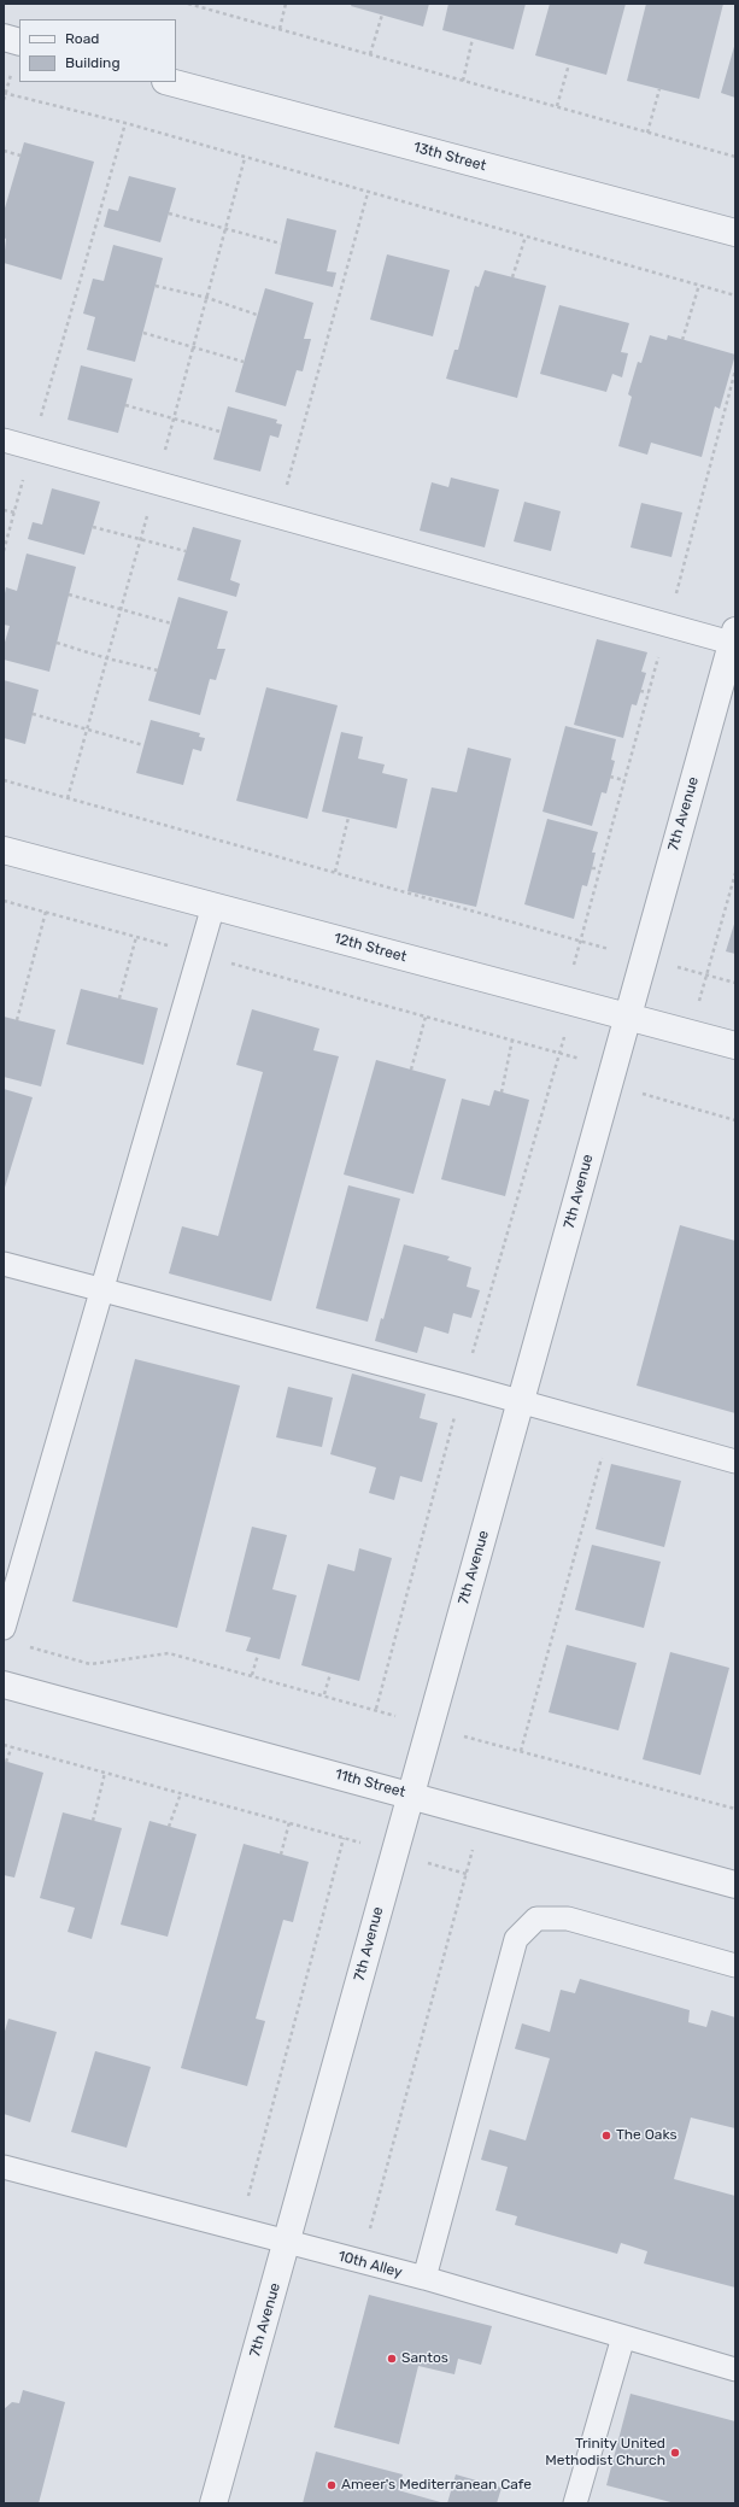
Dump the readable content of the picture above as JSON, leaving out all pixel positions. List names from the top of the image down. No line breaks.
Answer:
{"streets":{"street":["13th Street","7th Avenue","12th Street","11th Street"],"lane":["10th Alley"]},"crossings":[["7th Avenue","12th Street"],["7th Avenue","11th Street"],["7th Avenue","10th Alley"]],"places":["The Oaks","Santos","Trinity United Methodist Church","Ameer's Mediterranean Cafe"],"legend":["Road","Building"]}
